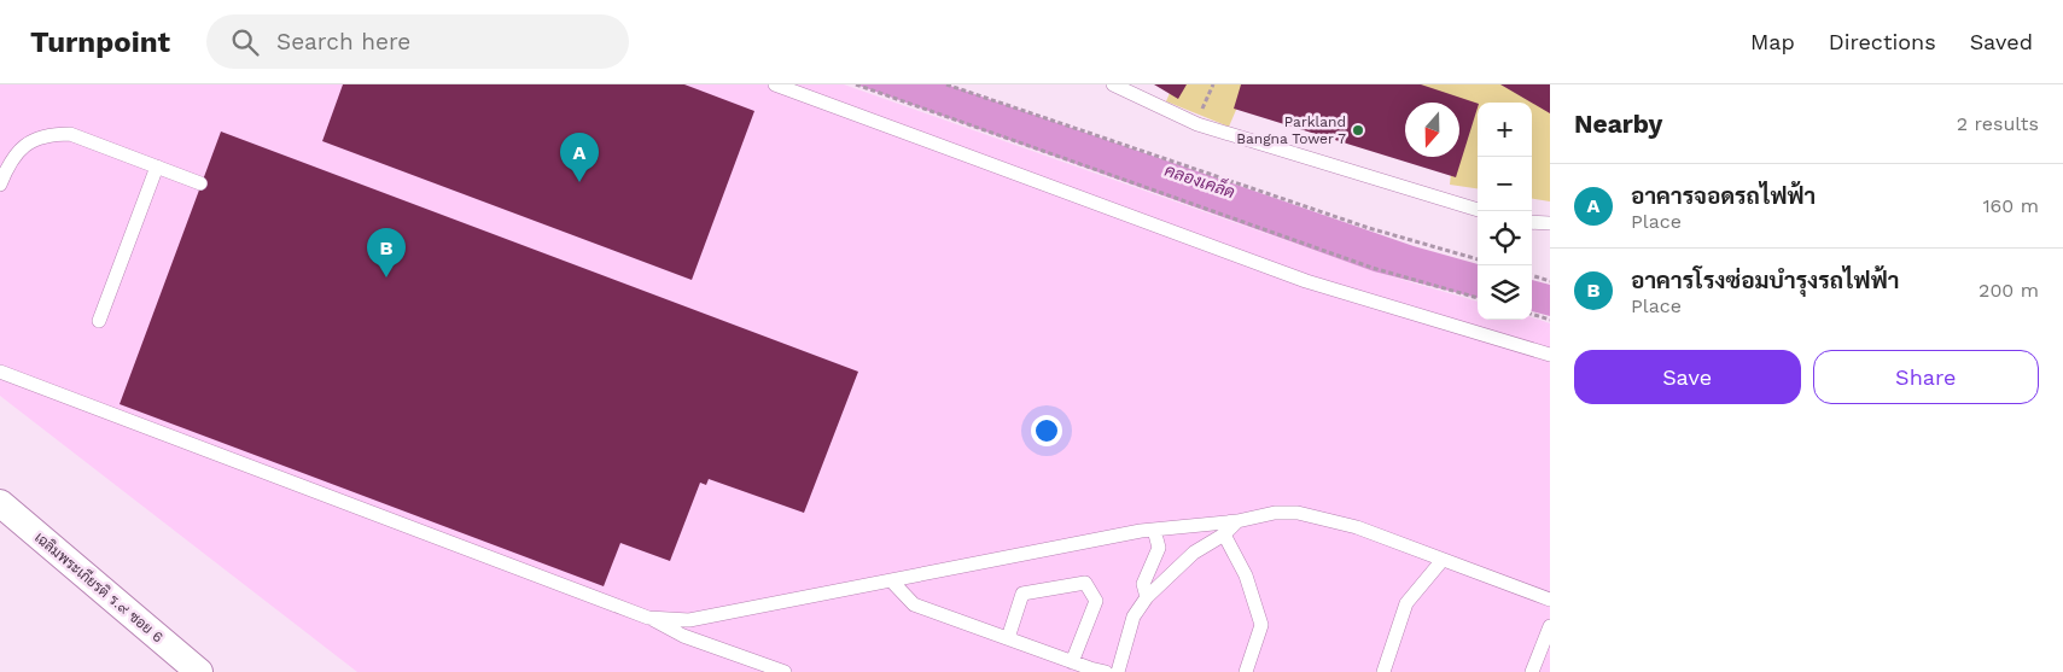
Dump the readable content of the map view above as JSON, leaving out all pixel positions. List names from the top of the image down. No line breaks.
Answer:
{"streets":{"street":["เฉลิมพระเกียรติ ร.๙ ซอย 6"]},"water":["คลองเคล็ด"],"places":["Parkland Bangna Tower 7"],"north":"bottom","page":{"header":"Turnpoint","search":"Search here","nav":["Map","Directions","Saved"],"heading":["Nearby","2 results"],"map_buttons":["+","−"],"pins":["A","B"],"list":[{"mark":"A","name":"อาคารจอดรถไฟฟ้า","note":"Place","value":"160 m"},{"mark":"B","name":"อาคารโรงซ่อมบำรุงรถไฟฟ้า","note":"Place","value":"200 m"}],"buttons":["Save","Share"]}}
